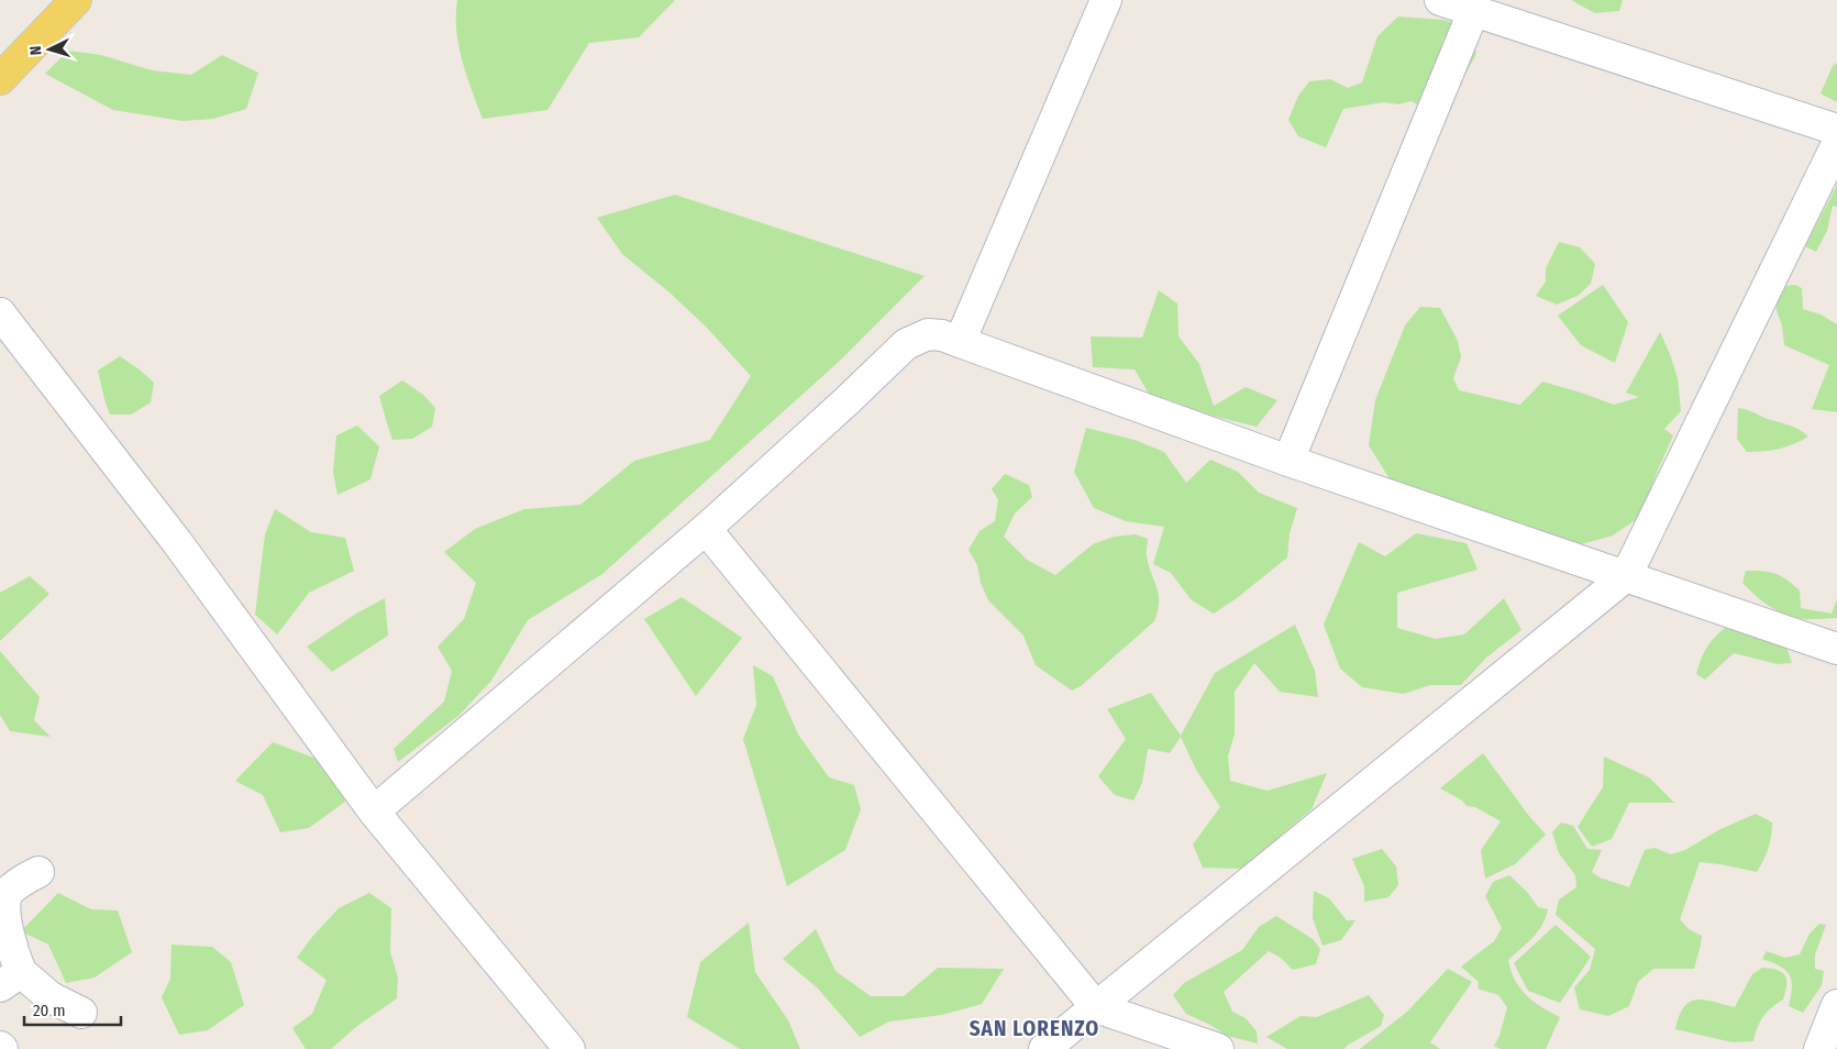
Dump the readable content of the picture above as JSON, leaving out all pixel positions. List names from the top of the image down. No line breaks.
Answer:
{"districts":["SAN LORENZO"],"scale_bar":"20 m","north":"left"}
